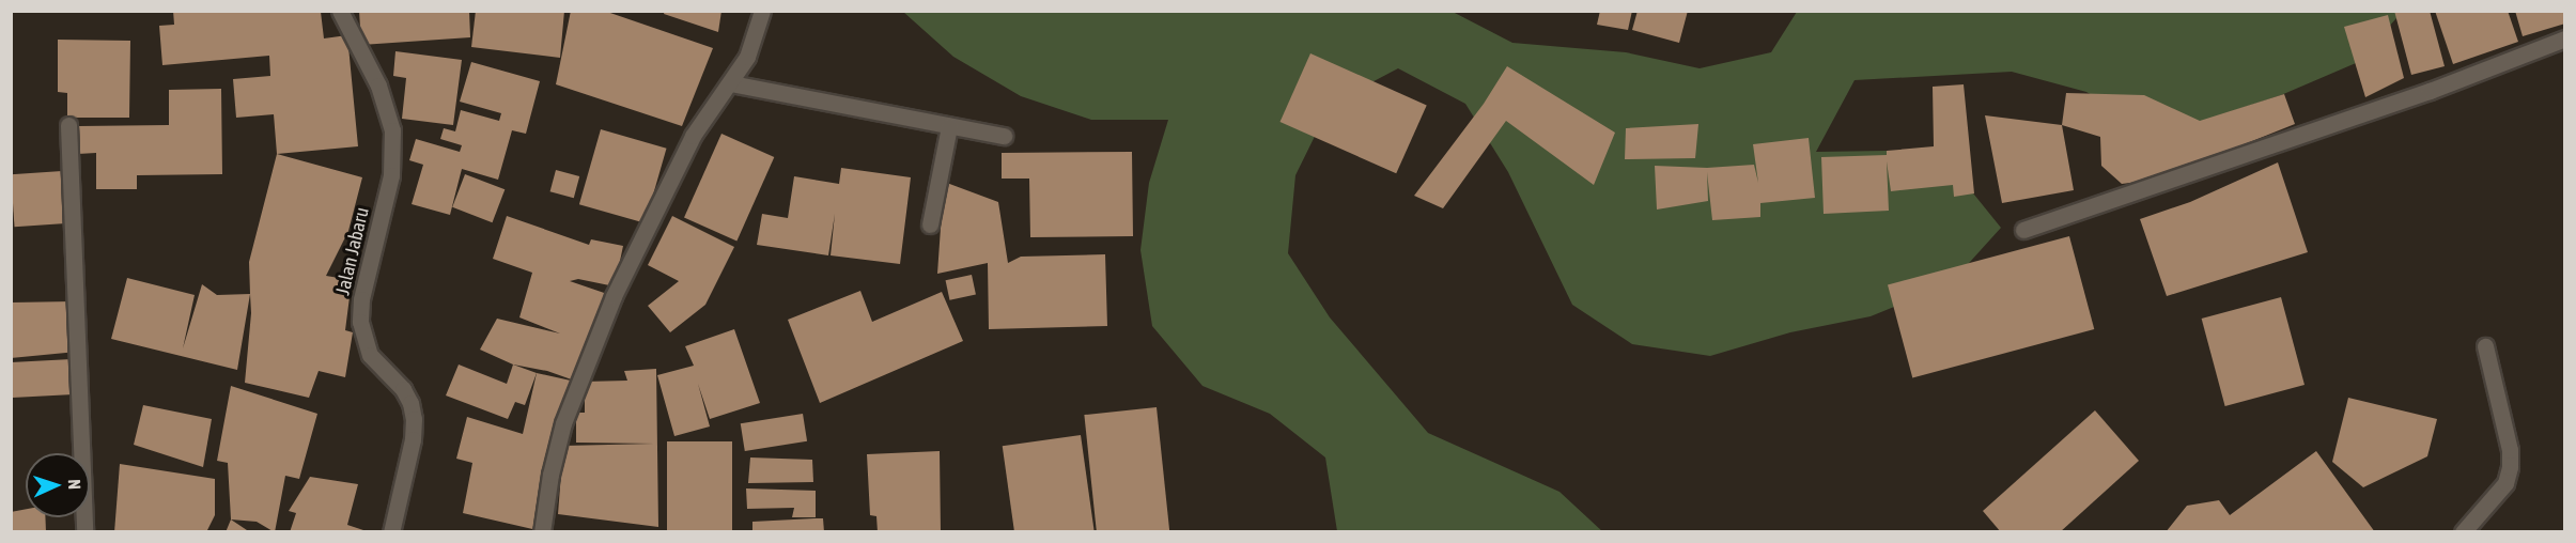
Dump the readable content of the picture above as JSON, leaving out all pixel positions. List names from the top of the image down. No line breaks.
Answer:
{"streets":{"street":["Jalan Jabaru"]},"north":"right"}
